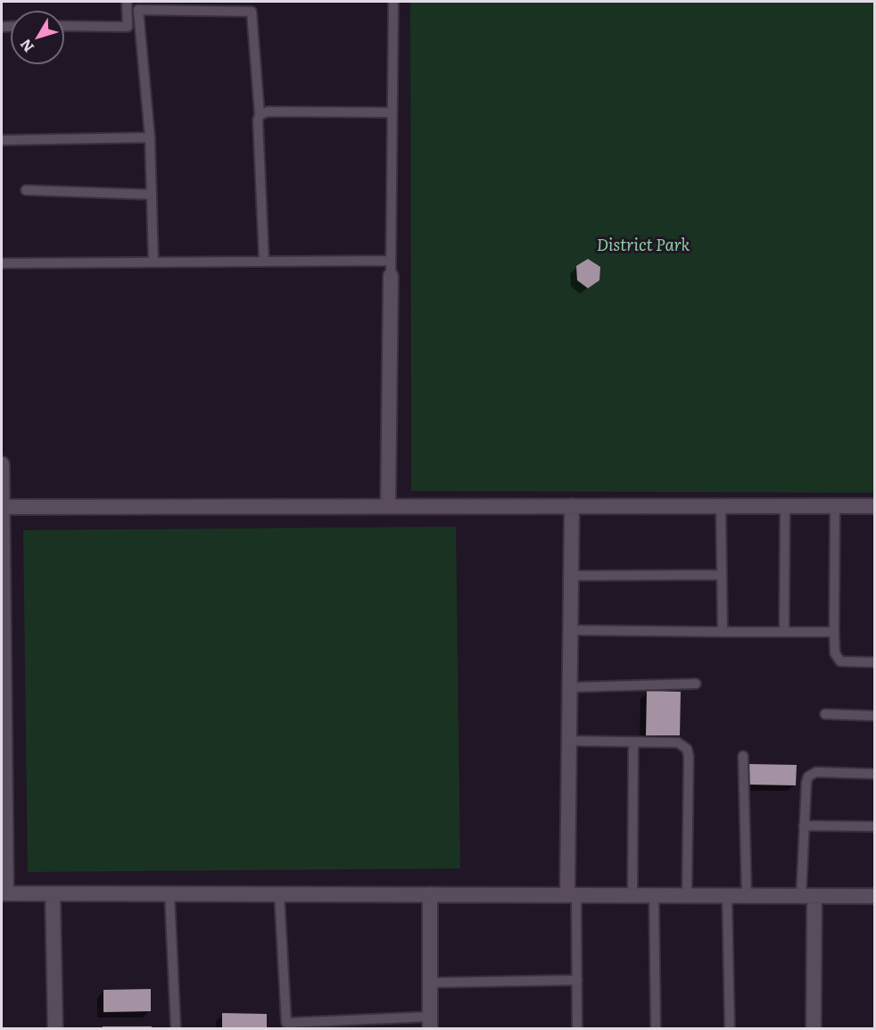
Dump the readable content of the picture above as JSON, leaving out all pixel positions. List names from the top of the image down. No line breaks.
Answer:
{"parks":["District Park"],"north":"bottom left"}
